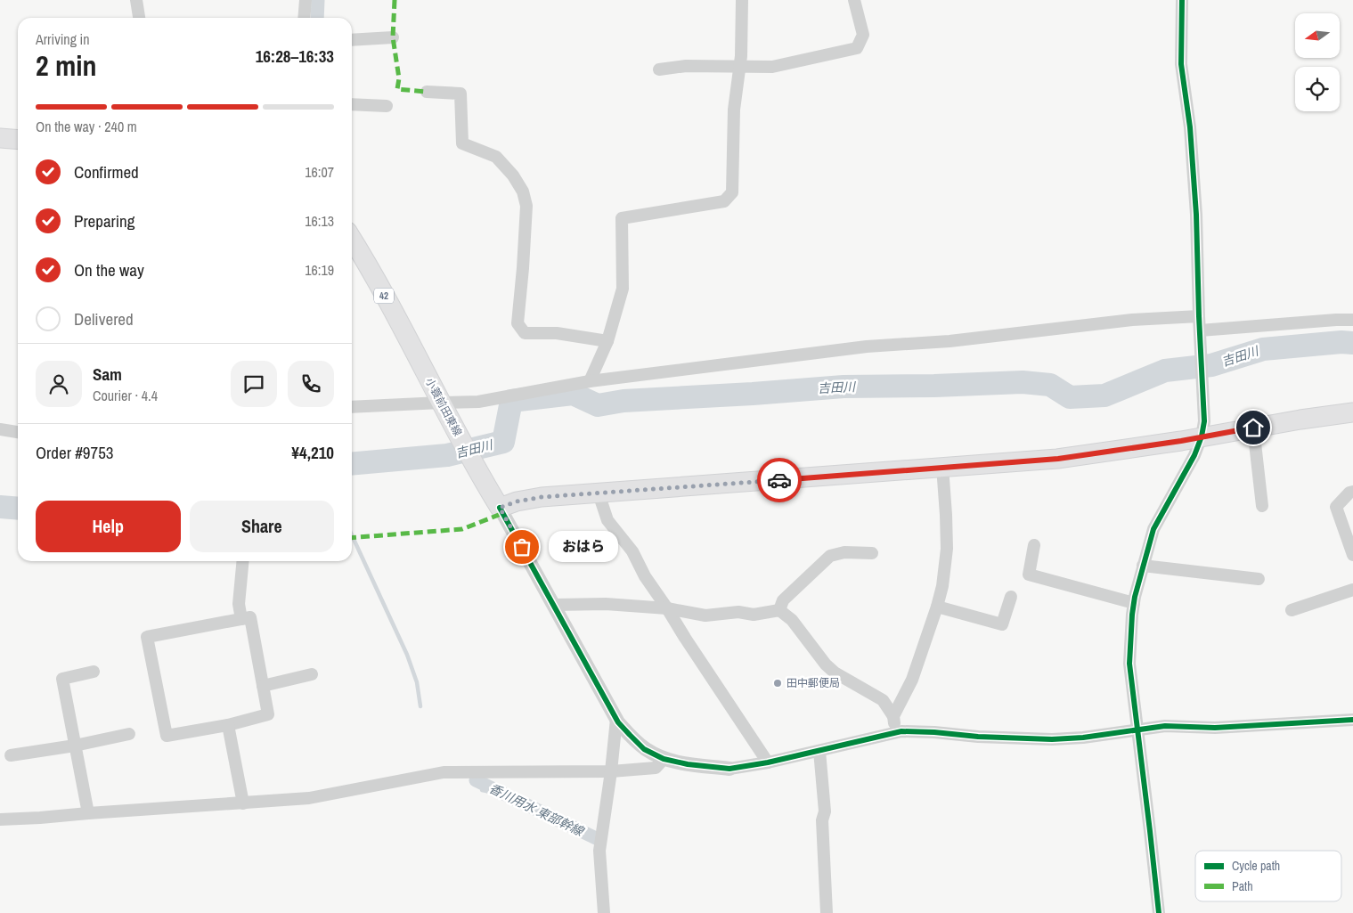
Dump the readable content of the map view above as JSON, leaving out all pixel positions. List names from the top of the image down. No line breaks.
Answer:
{"streets":{"main road":["42","小蓑前田東線"]},"water":["吉田川","香川用水 東部幹線"],"places":["おはら","田中郵便局"],"legend":["Cycle path","Path"],"north":"left","page":{"heading":["2 min","Arriving in","16:28–16:33"],"panel":["Sam","Courier · 4.4","Order #9753","¥4,210"],"bar":"On the way · 240 m","list":[["Confirmed","16:07"],["Preparing","16:13"],["On the way","16:19"],"Delivered"],"buttons":["Help","Share"],"bubble":"おはら"}}
